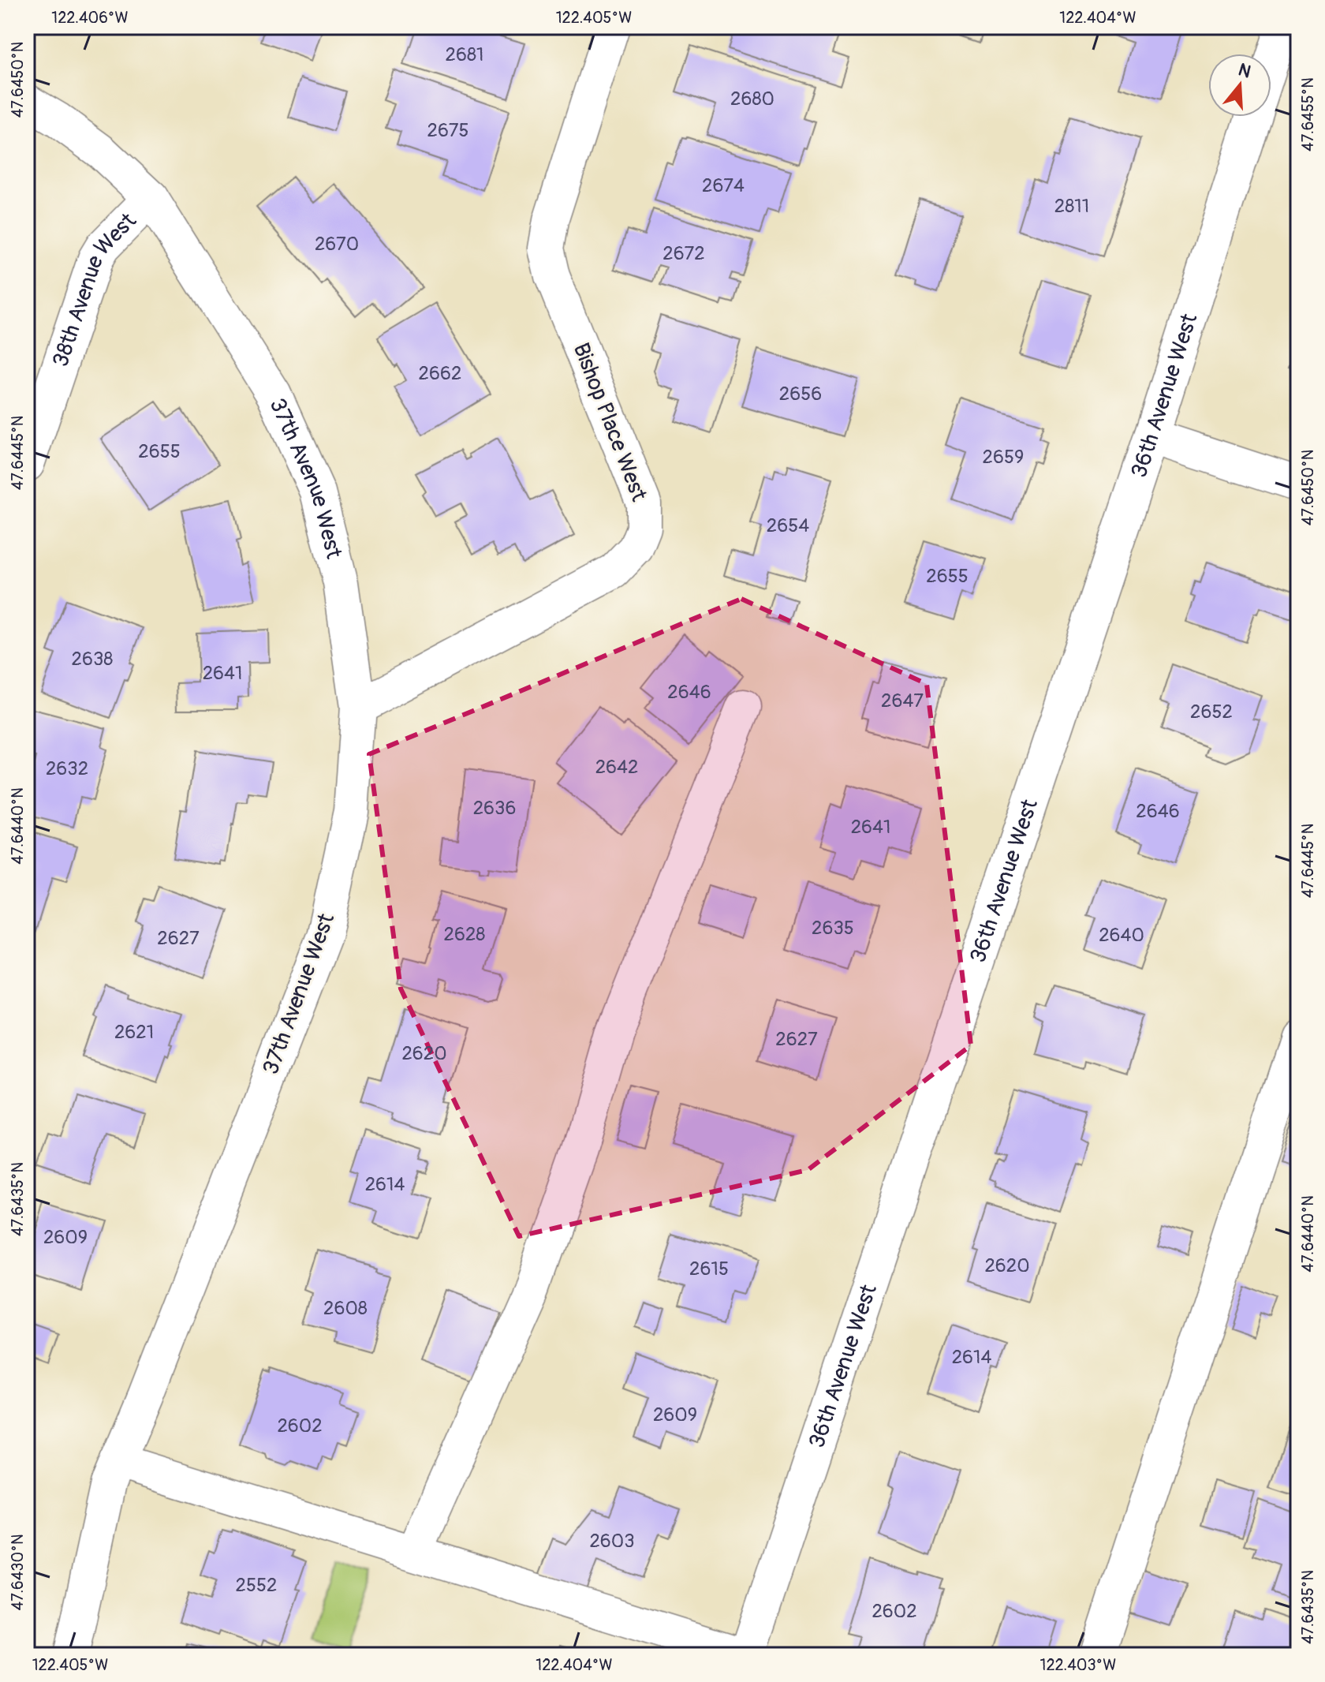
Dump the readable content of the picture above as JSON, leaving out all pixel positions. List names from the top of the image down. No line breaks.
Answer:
{"streets":{"street":["38th Avenue West","36th Avenue West","Bishop Place West","37th Avenue West"]},"crossings":[["38th Avenue West","37th Avenue West"],["Bishop Place West","37th Avenue West"]],"house_numbers":["2681","2680","2675","2674","2811","2670","2672","2662","2656","2655","2659","2654","2655","2638","2641","2646","2647","2652","2642","2632","2636","2646","2641","2635","2628","2640","2627","2621","2627","2620","2614","2609","2620","2615","2608","2614","2609","2602","2603","2552","2602"],"north":"top","coordinates":["122.406°W","122.405°W","122.404°W","47.6450°N","47.6455°N","47.6445°N","47.6440°N","47.6435°N","47.6430°N","122.403°W"]}
